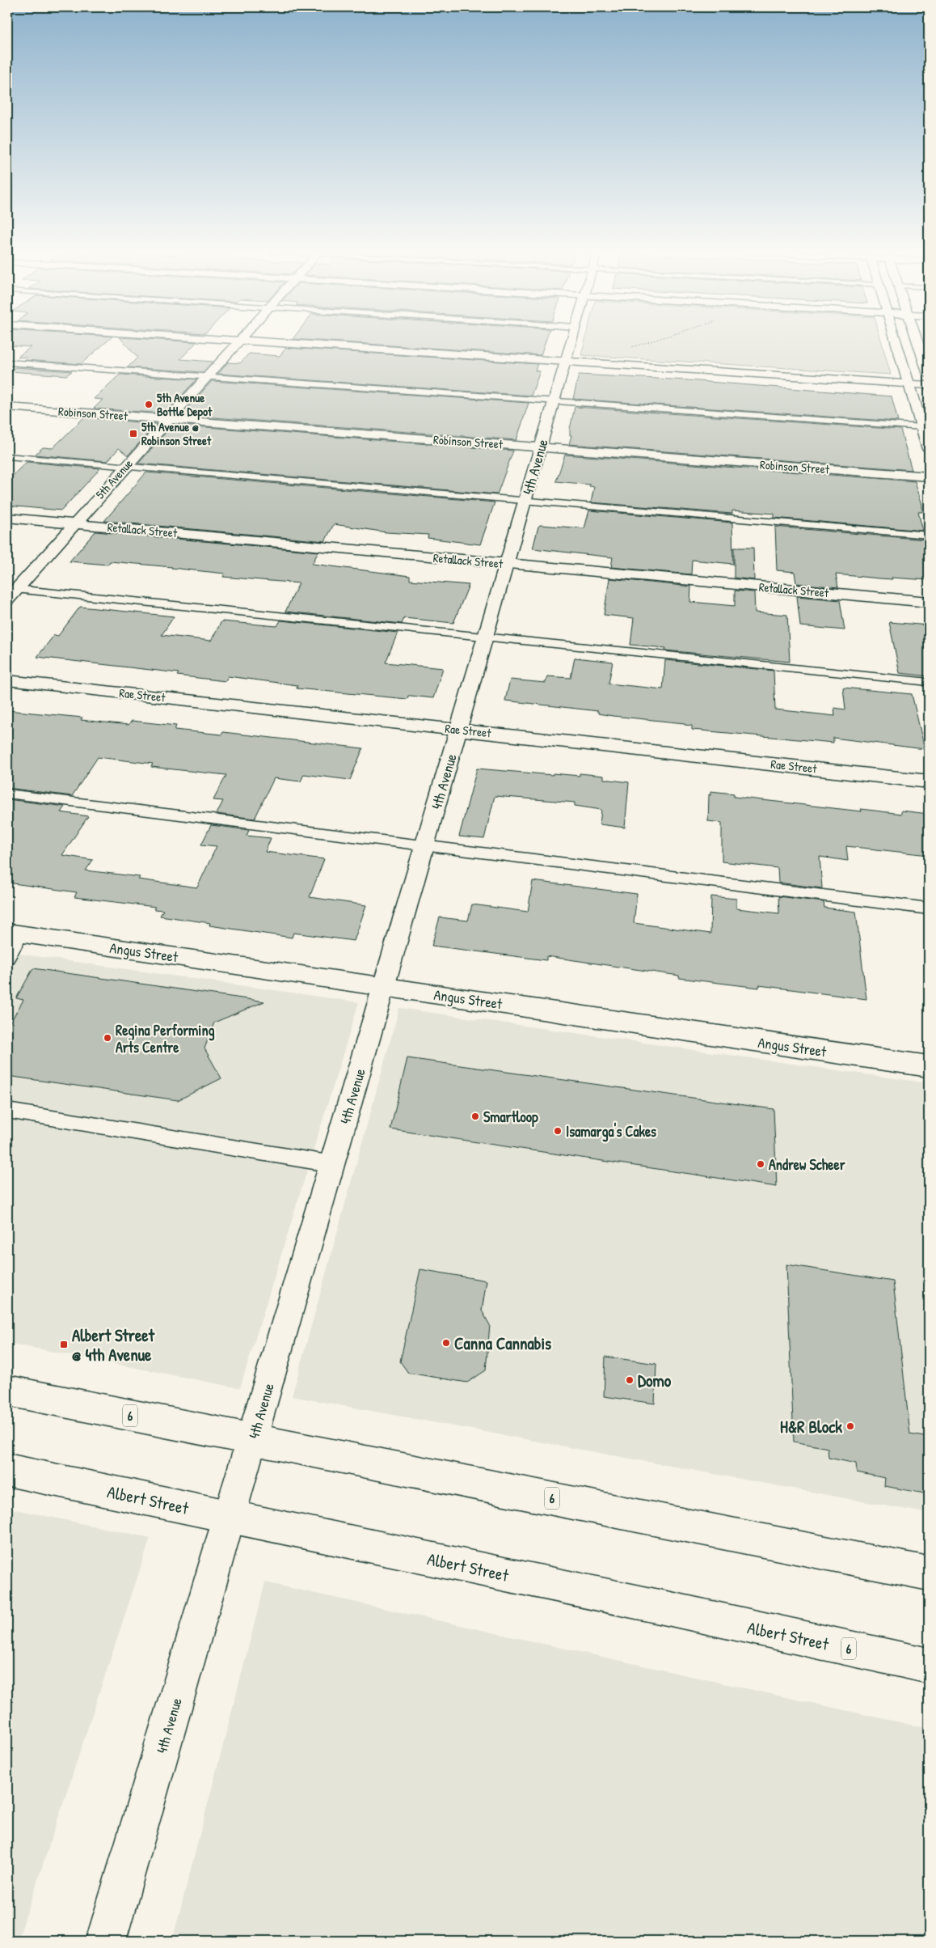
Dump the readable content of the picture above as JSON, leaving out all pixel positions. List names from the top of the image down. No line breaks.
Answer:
{"streets":{"street":["Robinson Street","4th Avenue","5th Avenue","Retallack Street","Rae Street","Angus Street","6","Albert Street"]},"crossings":[["Robinson Street","4th Avenue"],["Robinson Street","5th Avenue"],["4th Avenue","Retallack Street"],["4th Avenue","Rae Street"],["4th Avenue","Angus Street"],["4th Avenue","6"],["4th Avenue","Albert Street"],["5th Avenue","Retallack Street"]],"places":{"other":["5th Avenue Bottle Depot","Regina Performing Arts Centre","Smartloop","Isamarga's Cakes","Andrew Scheer","Canna Cannabis","Domo","H&R Block"],"transit":["5th Avenue @ Robinson Street","Albert Street @ 4th Avenue"]}}
